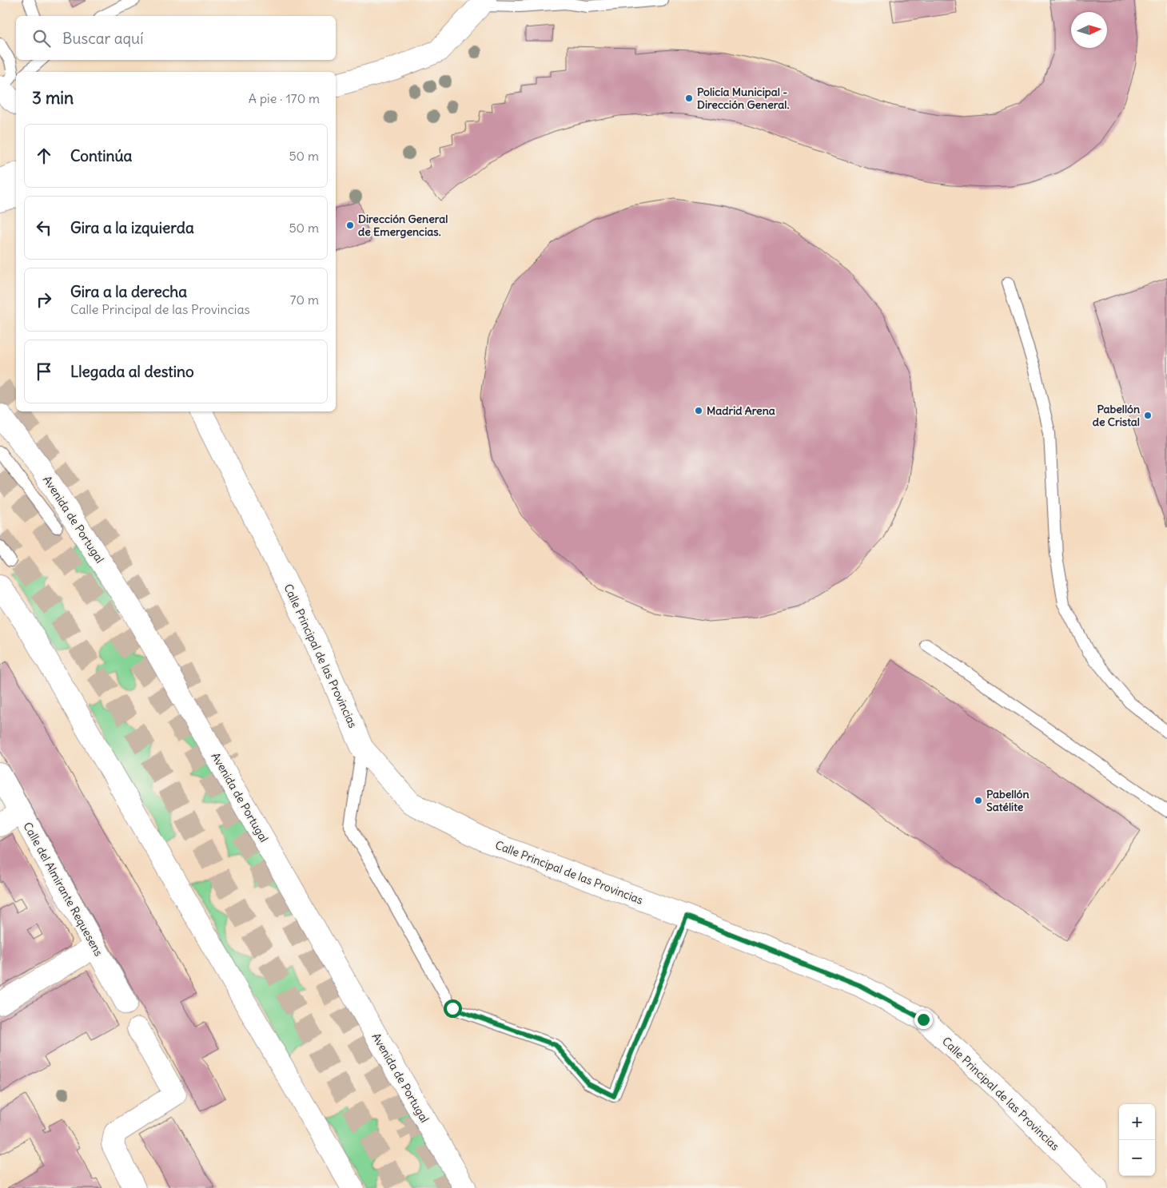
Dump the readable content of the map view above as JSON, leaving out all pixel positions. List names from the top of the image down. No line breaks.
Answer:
{"streets":{"street":["Avenida de Portugal","Calle Principal de las Provincias","Calle del Almirante Requesens"]},"places":["Policía Municipal - Dirección General.","Dirección General de Emergencias.","Madrid Arena","Pabellón de Cristal","Pabellón Satélite"],"north":"right","page":{"search":"Buscar aquí","heading":["3 min","A pie · 170 m"],"list":[["Continúa","50 m"],["Gira a la izquierda","50 m"],["Gira a la derecha","Calle Principal de las Provincias","70 m"],"Llegada al destino"],"map_buttons":["+","−"]}}
